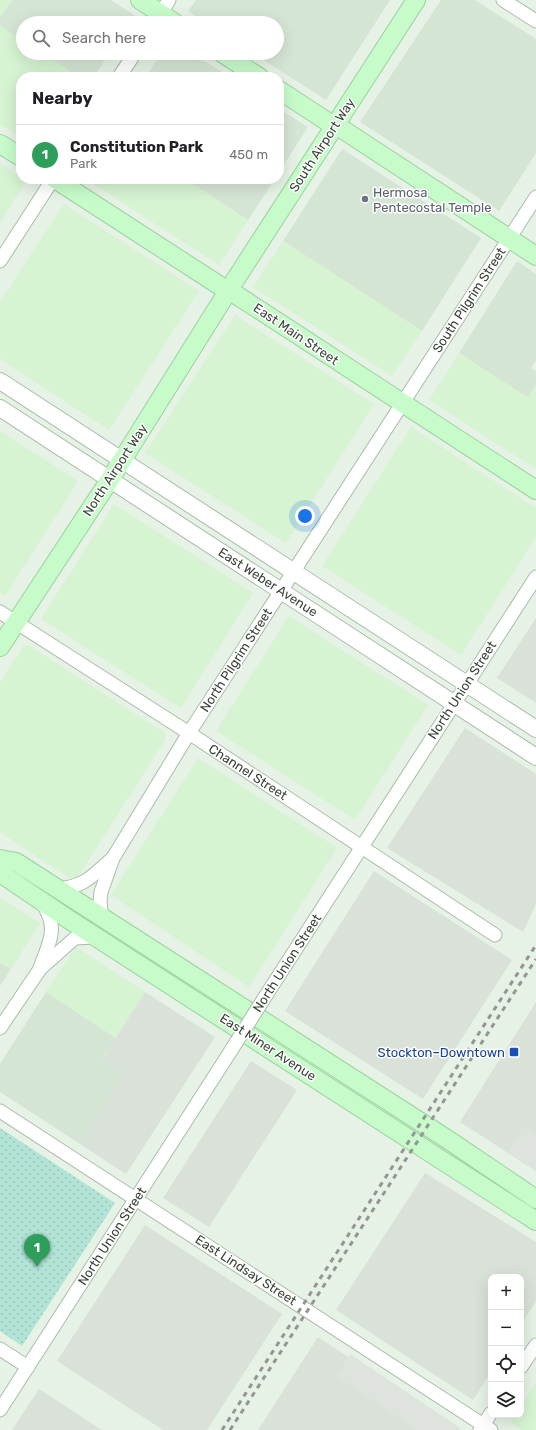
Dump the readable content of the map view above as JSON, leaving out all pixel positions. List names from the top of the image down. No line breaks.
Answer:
{"streets":{"main road":["South Airport Way","East Main Street","North Airport Way","East Miner Avenue"],"street":["South Pilgrim Street","East Weber Avenue","North Pilgrim Street","North Union Street","Channel Street","East Lindsay Street"]},"crossings":[["South Airport Way","East Main Street"],["South Airport Way","North Airport Way"],["South Pilgrim Street","East Main Street"],["South Pilgrim Street","North Pilgrim Street"],["East Main Street","North Airport Way"],["East Main Street","North Pilgrim Street"],["North Airport Way","East Weber Avenue"],["North Airport Way","Channel Street"],["East Weber Avenue","North Pilgrim Street"],["East Weber Avenue","North Union Street"],["North Pilgrim Street","Channel Street"],["North Pilgrim Street","East Miner Avenue"],["North Union Street","Channel Street"],["North Union Street","East Lindsay Street"]],"places":{"other":["Hermosa Pentecostal Temple"],"transit":["Stockton–Downtown"]},"page":{"search":"Search here","heading":"Nearby","list":[{"mark":"1","name":"Constitution Park","note":"Park","value":"450 m"}],"pins":"1","map_buttons":["+","−"]}}
